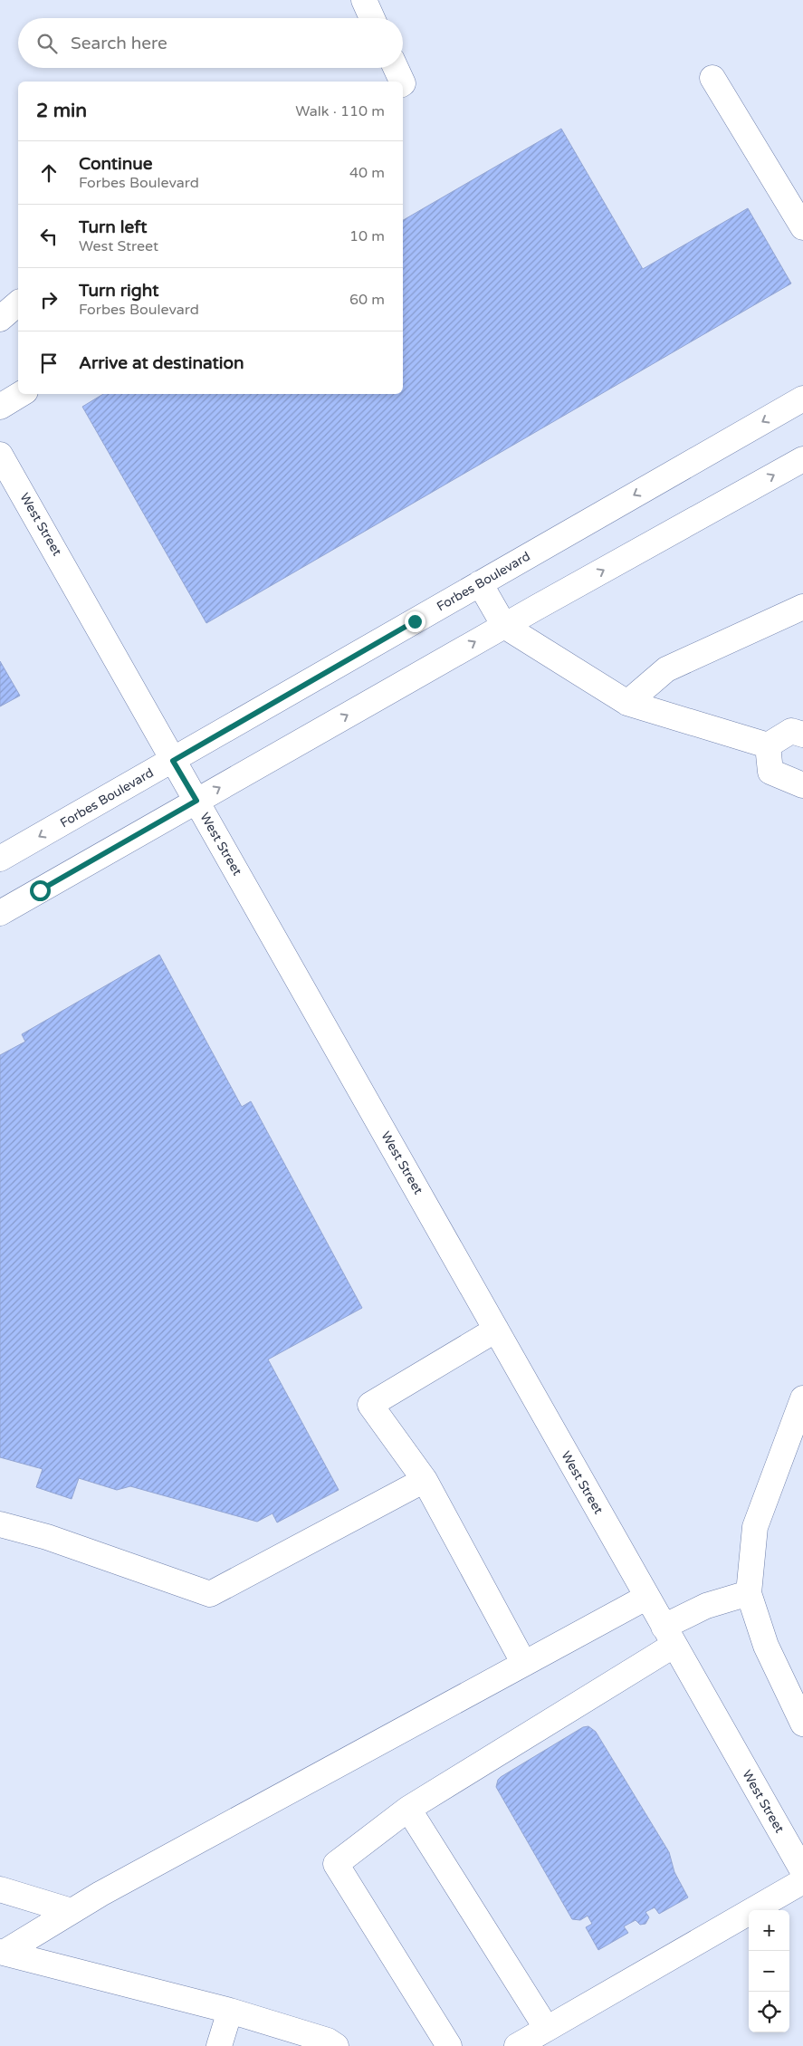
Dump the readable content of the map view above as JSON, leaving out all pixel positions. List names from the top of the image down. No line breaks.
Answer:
{"streets":{"street":["West Street","Forbes Boulevard"]},"crossings":[["West Street","Forbes Boulevard"]],"page":{"search":"Search here","heading":["2 min","Walk · 110 m"],"list":[["Continue","Forbes Boulevard","40 m"],["Turn left","West Street","10 m"],["Turn right","Forbes Boulevard","60 m"],"Arrive at destination"],"map_buttons":["+","−"]}}
